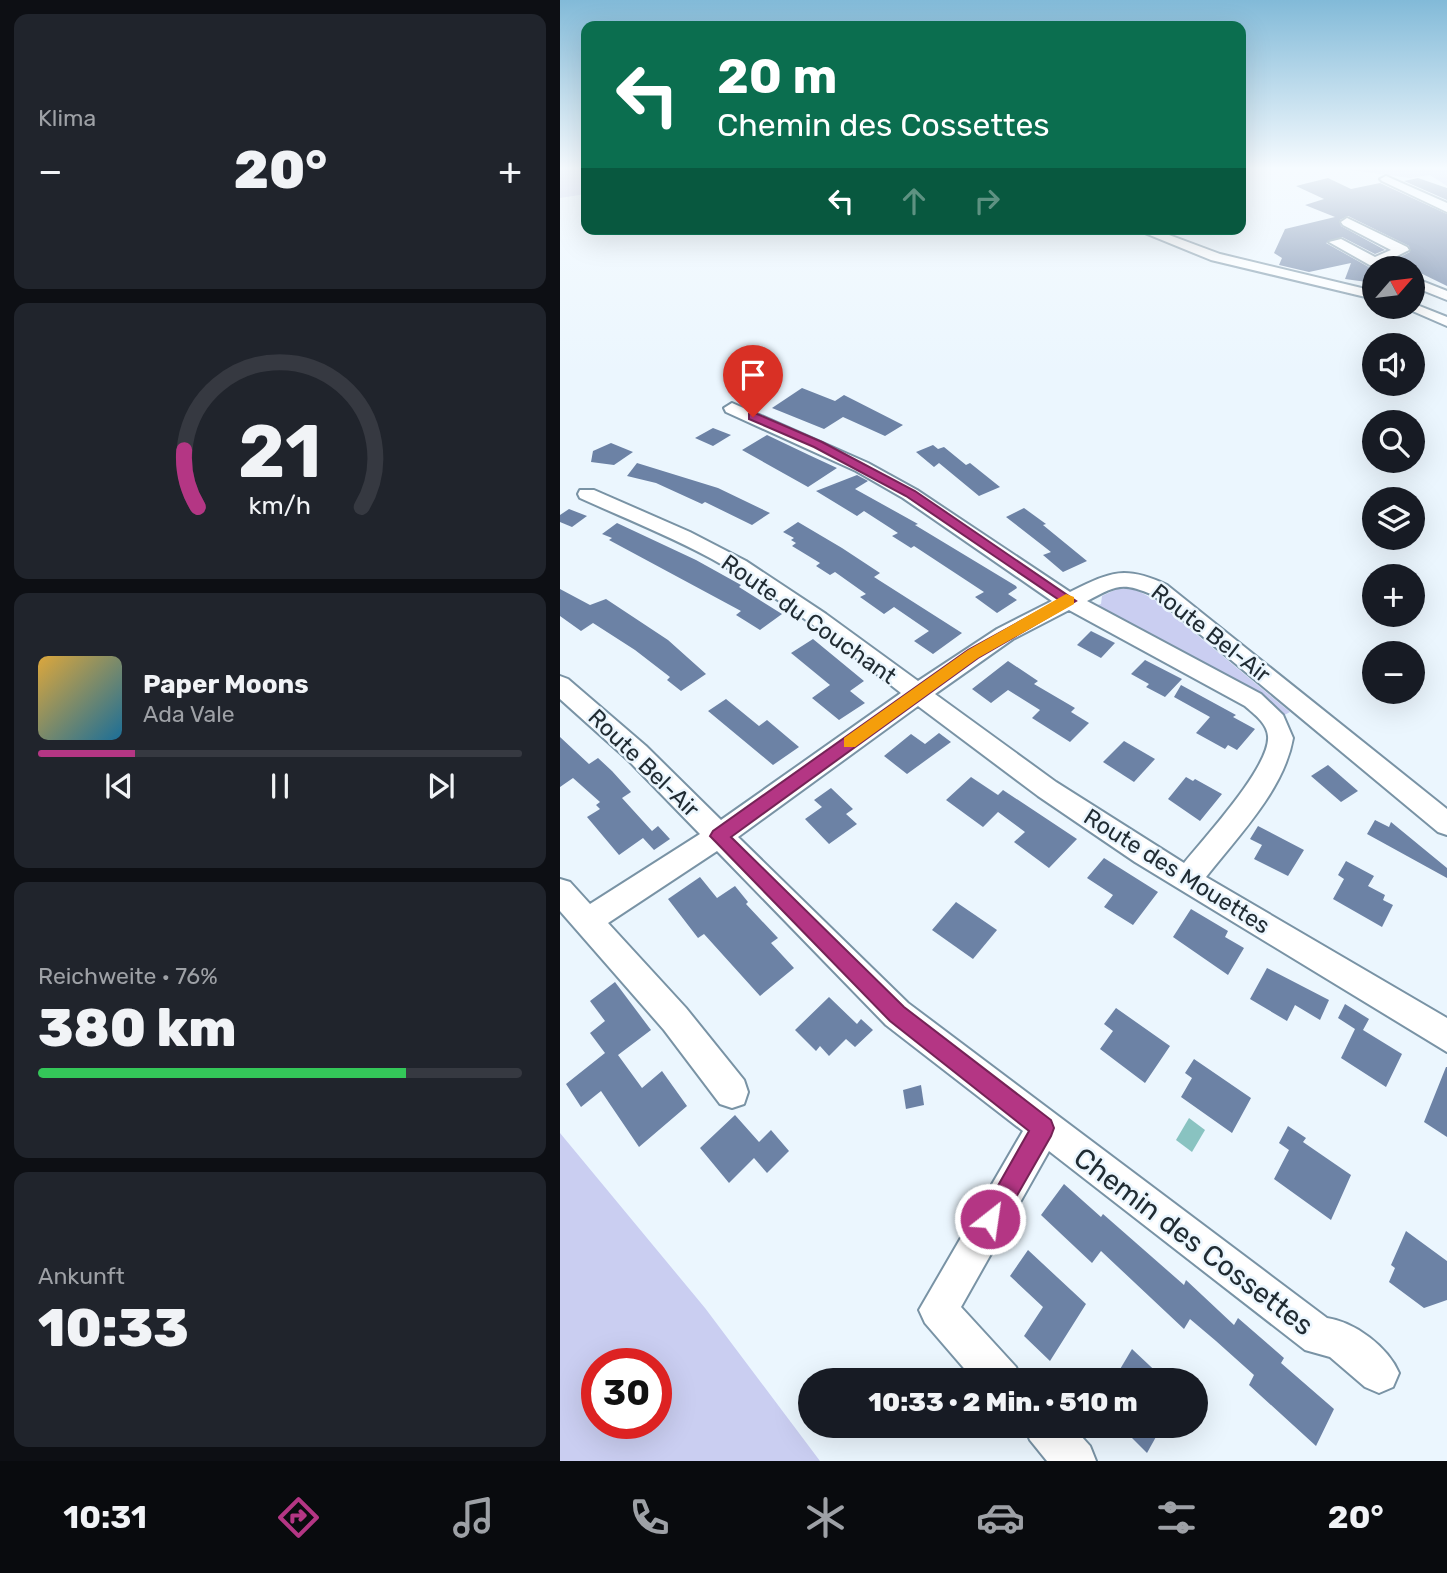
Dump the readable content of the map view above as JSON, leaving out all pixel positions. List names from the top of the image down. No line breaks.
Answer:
{"streets":{"street":["Route du Couchant","Route Bel-Air","Route des Mouettes","Chemin des Cossettes"]},"crossings":[["Route du Couchant","Route Bel-Air"],["Route du Couchant","Route des Mouettes"],["Route Bel-Air","Route des Mouettes"],["Route Bel-Air","Chemin des Cossettes"]],"north":"top right","page":{"tile":["Klima",["Reichweite · 76%","380 km"],["Ankunft","10:33"]],"turn":["20 m","Chemin des Cossettes"],"heat":["−","20°","+"],"map_buttons":["+","−"],"song":["Paper Moons","Ada Vale"],"limit":"30","trip":"10:33 · 2 Min. · 510 m","tabs":["10:31","20°"],"gauge":["21","km/h"]}}
